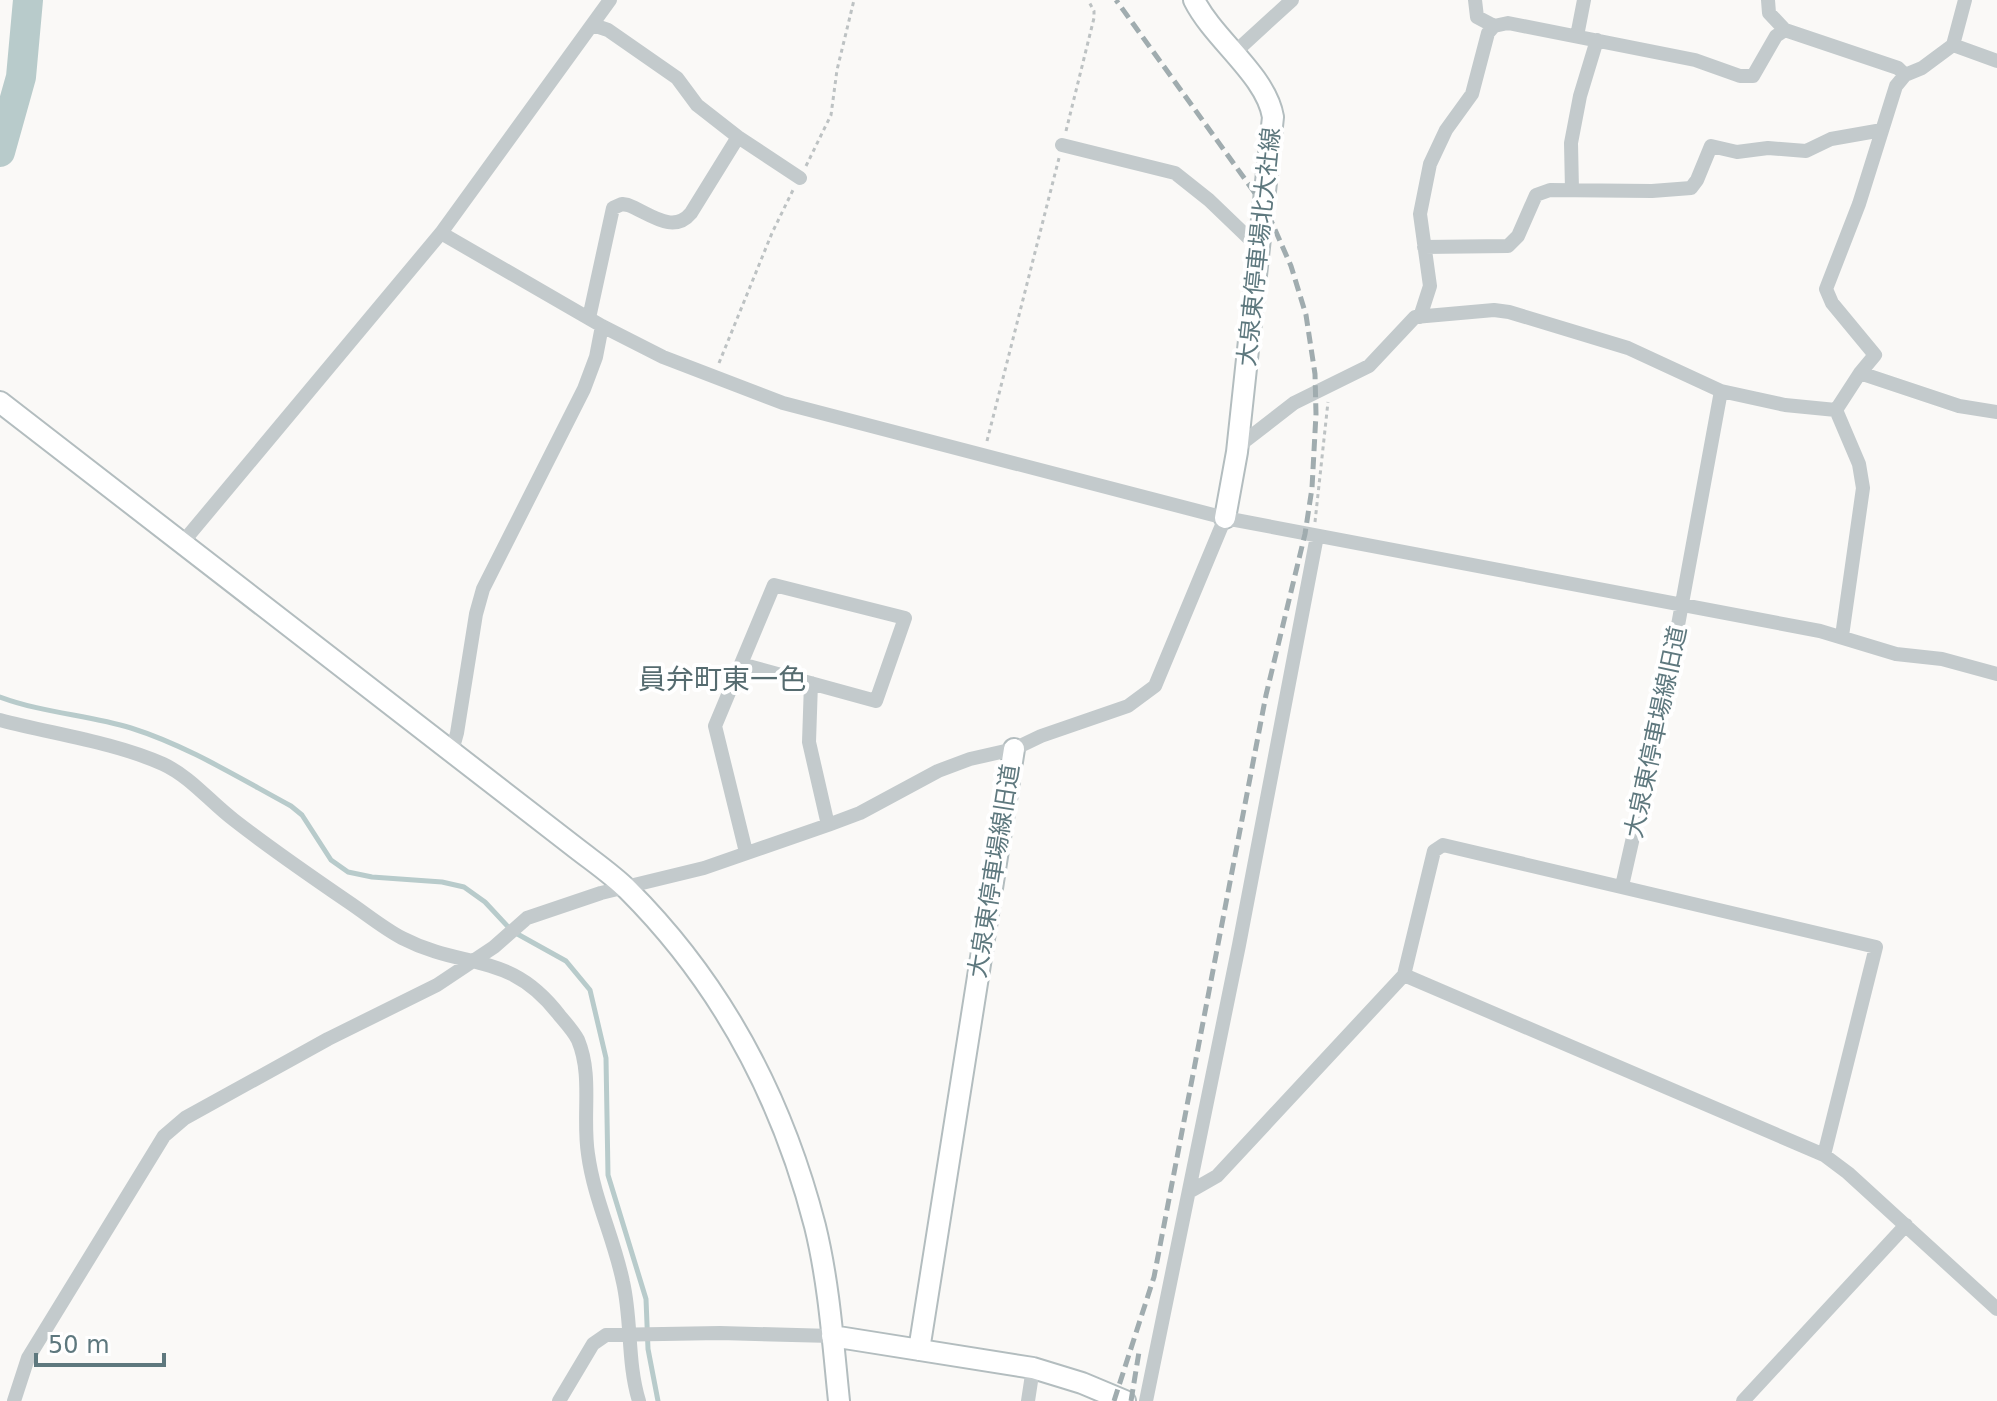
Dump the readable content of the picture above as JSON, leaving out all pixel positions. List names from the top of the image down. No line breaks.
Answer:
{"streets":{"street":["大泉東停車場北大社線","大泉東停車場線旧道"]},"crossings":[["大泉東停車場北大社線","大泉東停車場線旧道"]],"districts":["員弁町東一色"],"scale_bar":"50 m"}
